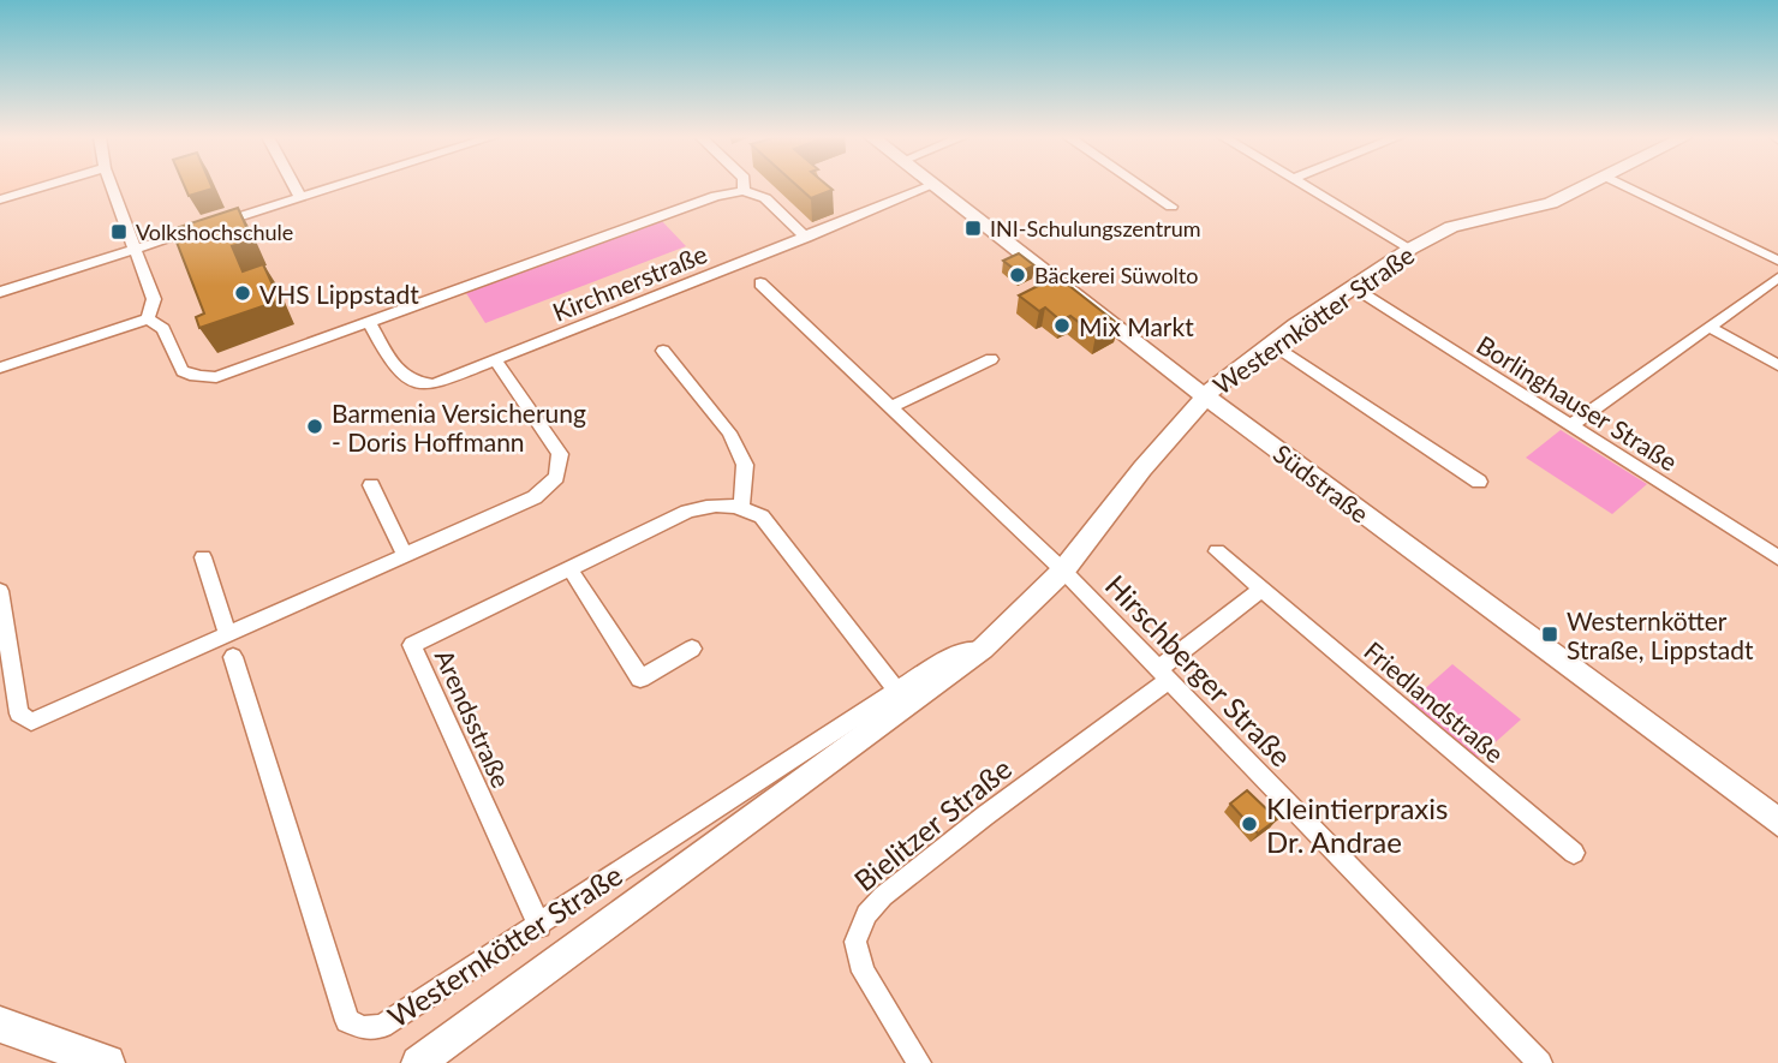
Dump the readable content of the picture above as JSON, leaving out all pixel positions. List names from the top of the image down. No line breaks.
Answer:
{"streets":{"street":["Kirchnerstraße","Westernkötter Straße","Borlinghauser Straße","Südstraße","Hirschberger Straße","Friedlandstraße","Arendsstraße","Bielitzer Straße"]},"crossings":[["Westernkötter Straße","Borlinghauser Straße"],["Westernkötter Straße","Südstraße"],["Westernkötter Straße","Hirschberger Straße"],["Westernkötter Straße","Arendsstraße"],["Hirschberger Straße","Bielitzer Straße"]],"places":{"transit":["INI-Schulungszentrum","Volkshochschule","Westernkötter Straße, Lippstadt"],"other":["Bäckerei Süwolto","VHS Lippstadt","Mix Markt","Barmenia Versicherung - Doris Hoffmann","Kleintierpraxis Dr. Andrae"]}}
